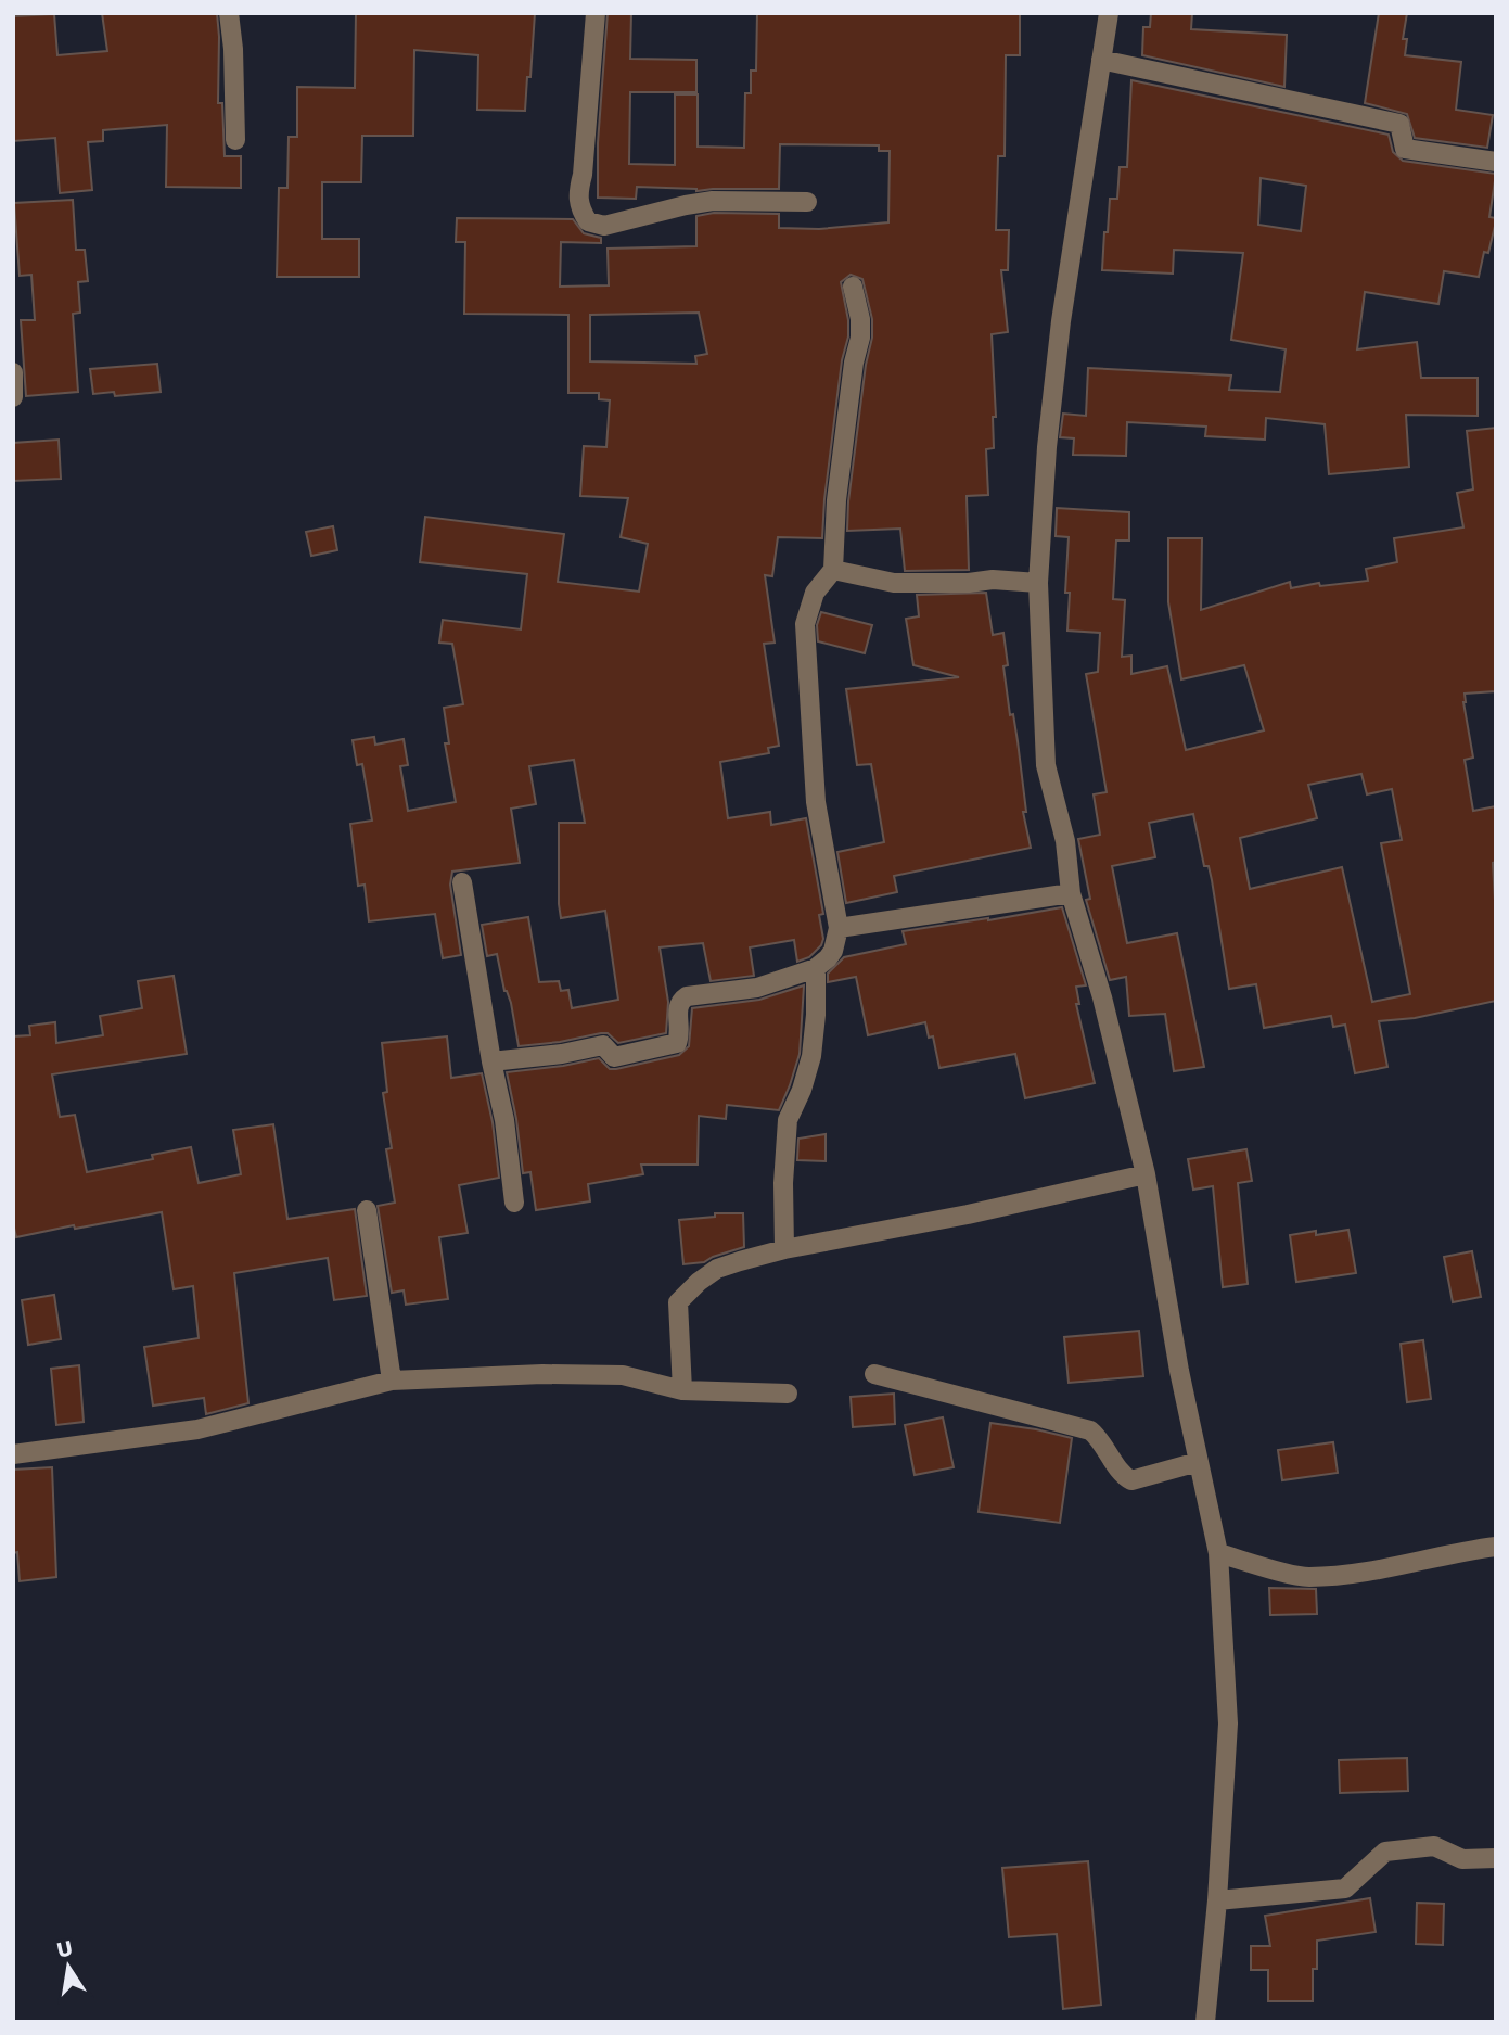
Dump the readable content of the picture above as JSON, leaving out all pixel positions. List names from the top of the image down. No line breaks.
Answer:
{"north":"top"}
